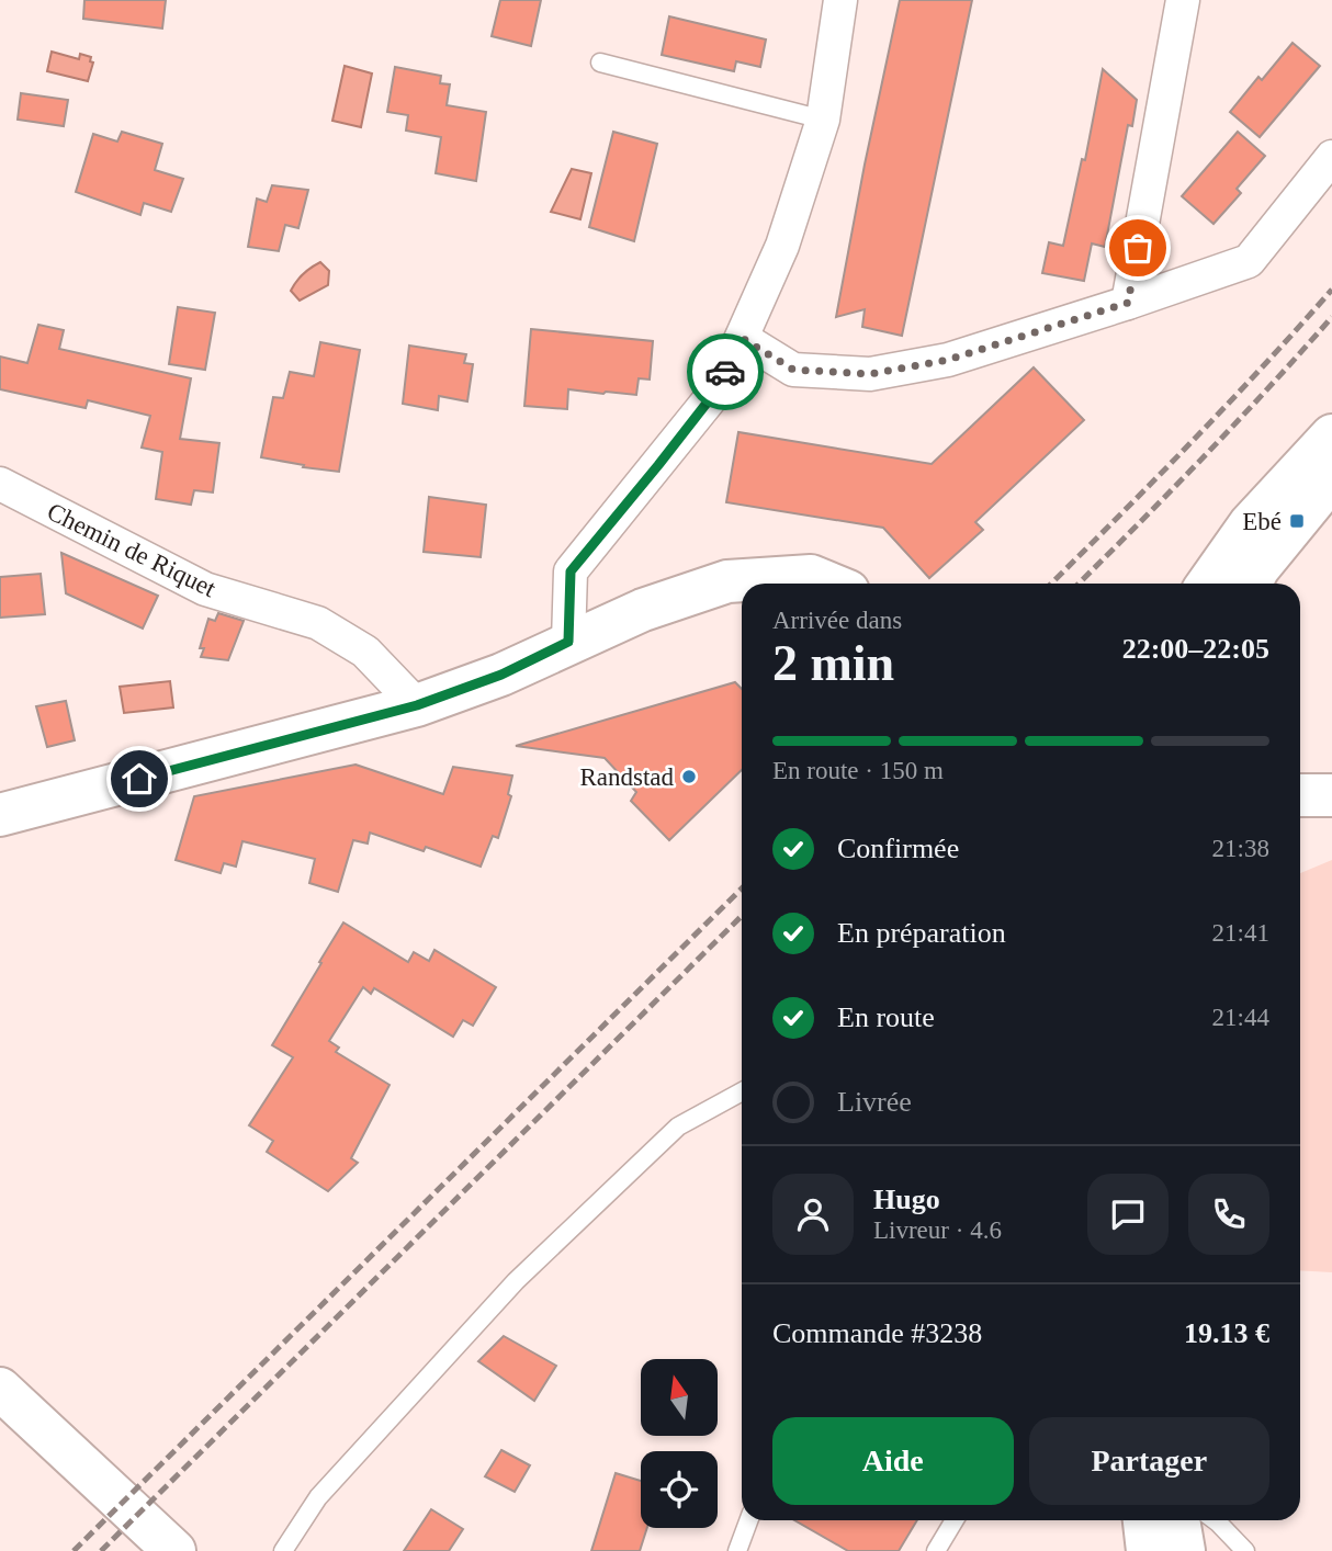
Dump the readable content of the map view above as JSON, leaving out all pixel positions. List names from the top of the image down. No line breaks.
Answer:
{"streets":{"street":["Chemin de Riquet"]},"places":{"transit":["Ebé"],"other":["Randstad"]},"north":"top","page":{"heading":["2 min","Arrivée dans","22:00–22:05"],"panel":["Hugo","Livreur · 4.6","Commande #3238","19.13 €"],"bar":"En route · 150 m","list":[["Confirmée","21:38"],["En préparation","21:41"],["En route","21:44"],"Livrée"],"buttons":["Aide","Partager"]}}
